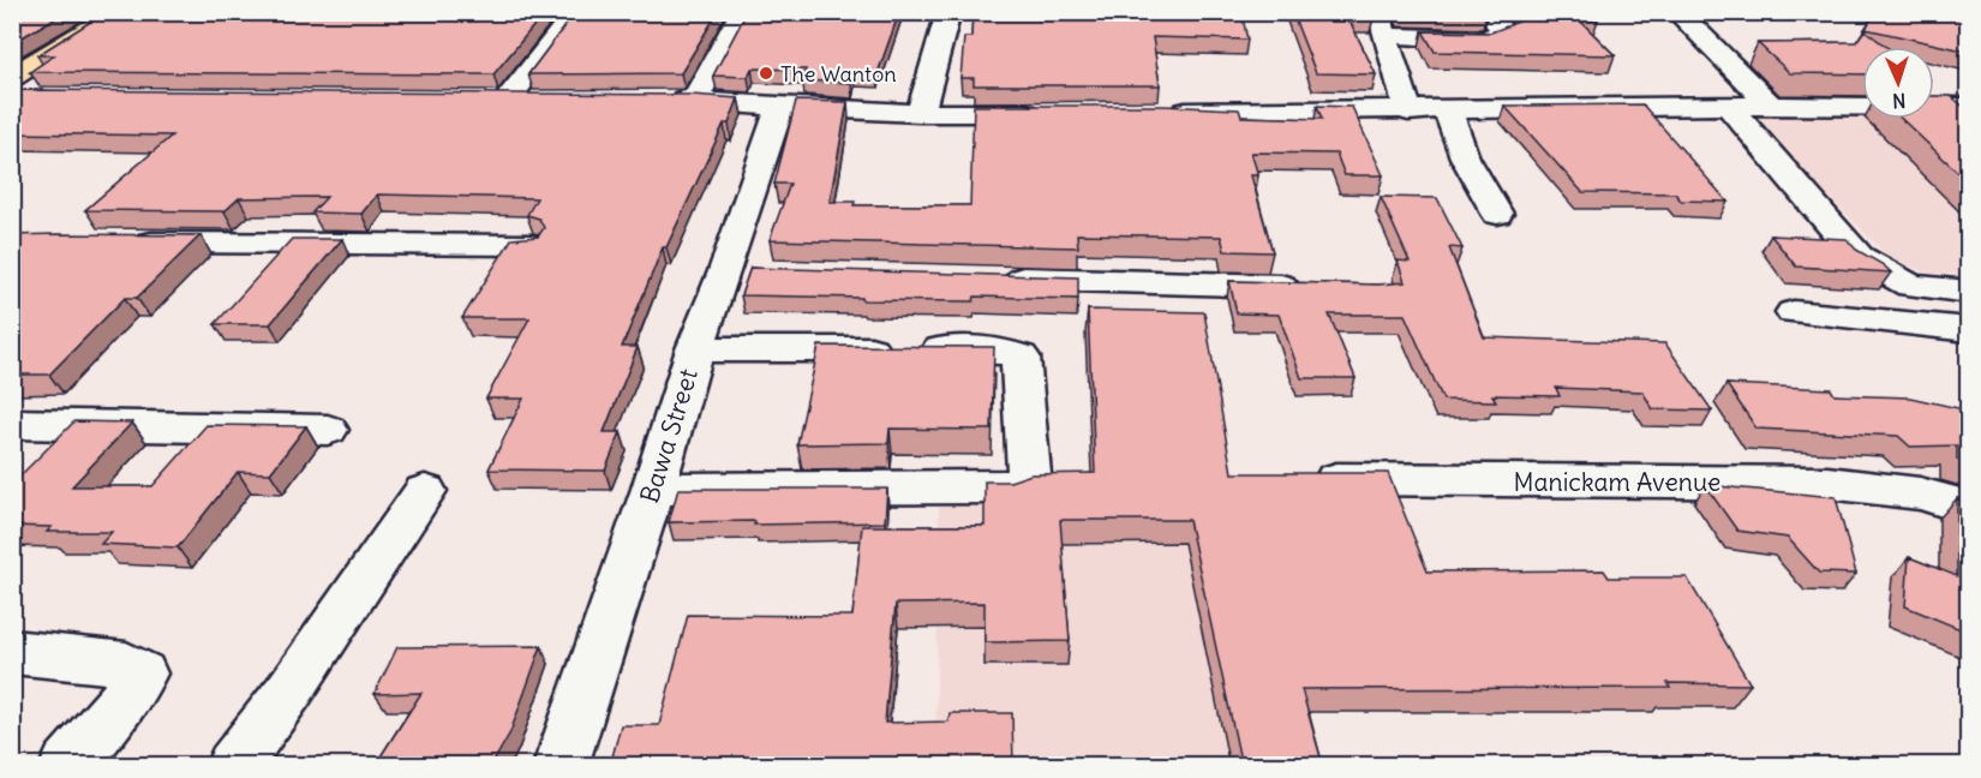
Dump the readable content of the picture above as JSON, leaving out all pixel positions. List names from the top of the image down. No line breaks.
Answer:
{"streets":{"street":["Bawa Street","Manickam Avenue"]},"places":["The Wanton"],"north":"bottom"}
